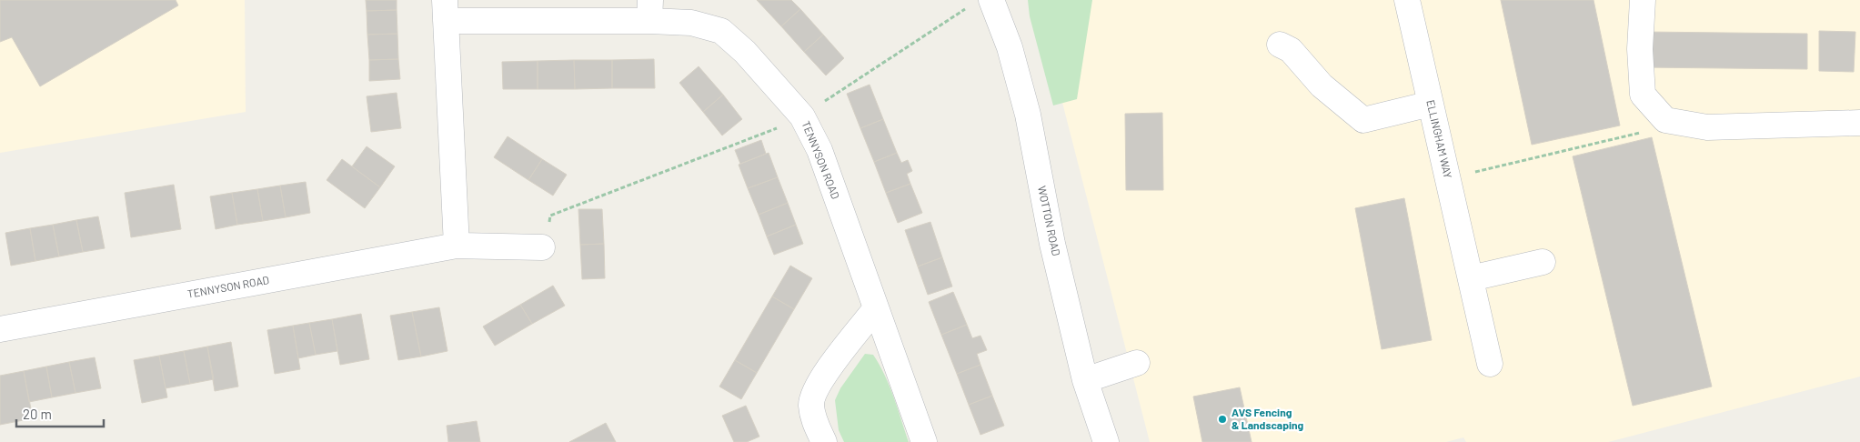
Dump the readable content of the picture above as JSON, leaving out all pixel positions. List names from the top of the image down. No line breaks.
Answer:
{"streets":{"street":["ELLINGHAM WAY","TENNYSON ROAD","WOTTON ROAD"]},"places":["AVS Fencing & Landscaping"],"scale_bar":"20 m"}
